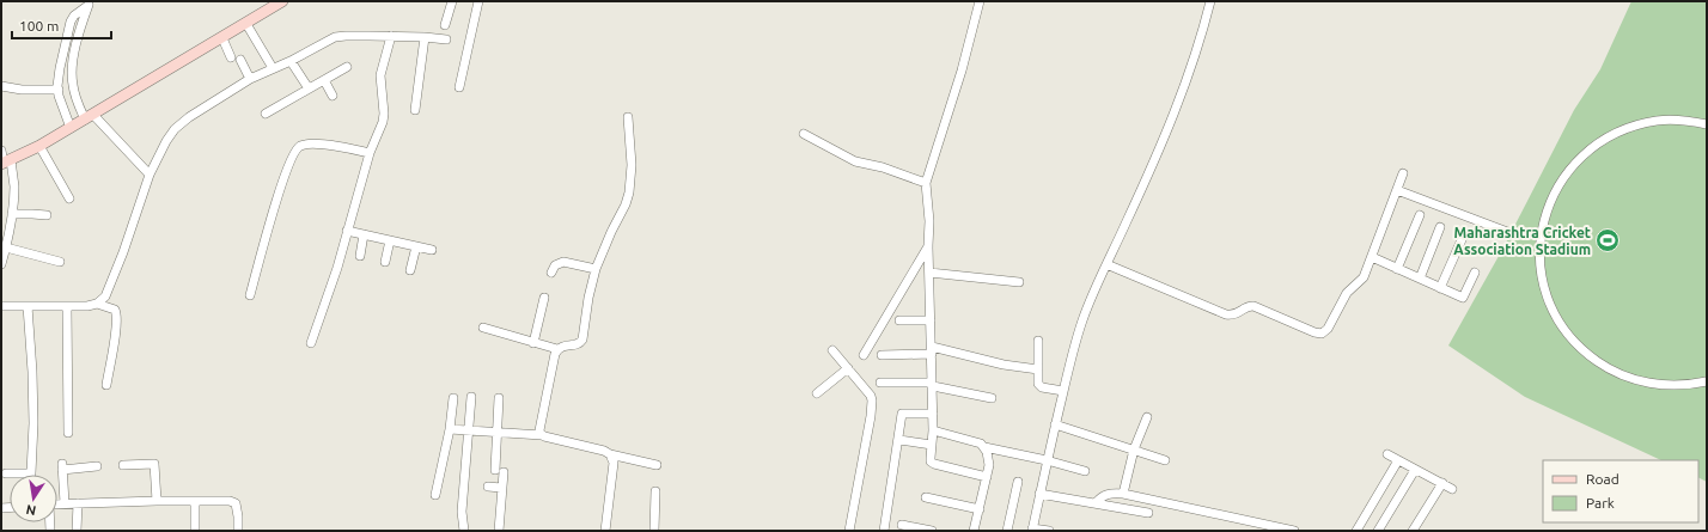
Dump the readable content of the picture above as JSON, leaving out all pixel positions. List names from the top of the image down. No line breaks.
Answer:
{"places":{"sports":["Maharashtra Cricket Association Stadium"]},"legend":["Road","Park"],"scale_bar":"100 m","north":"bottom"}
